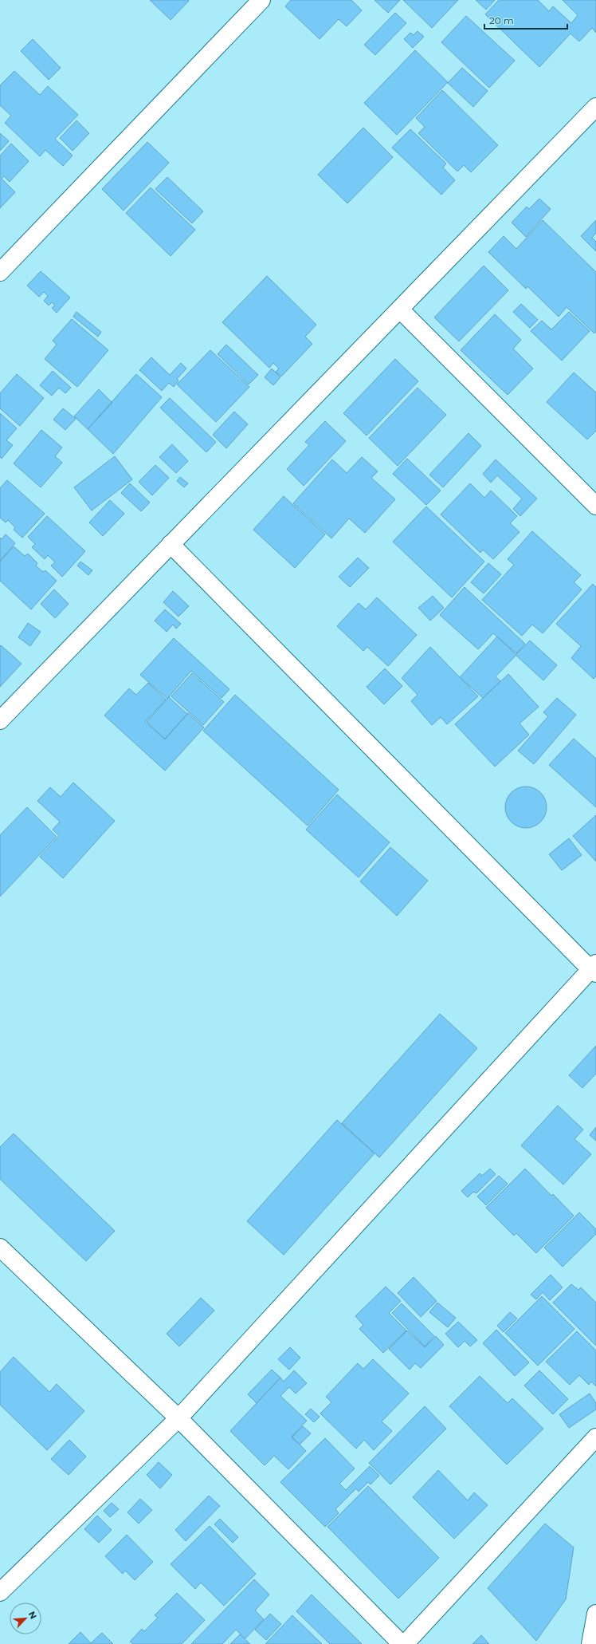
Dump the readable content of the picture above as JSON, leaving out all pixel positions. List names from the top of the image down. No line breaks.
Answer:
{"scale_bar":"20 m","north":"top right"}
